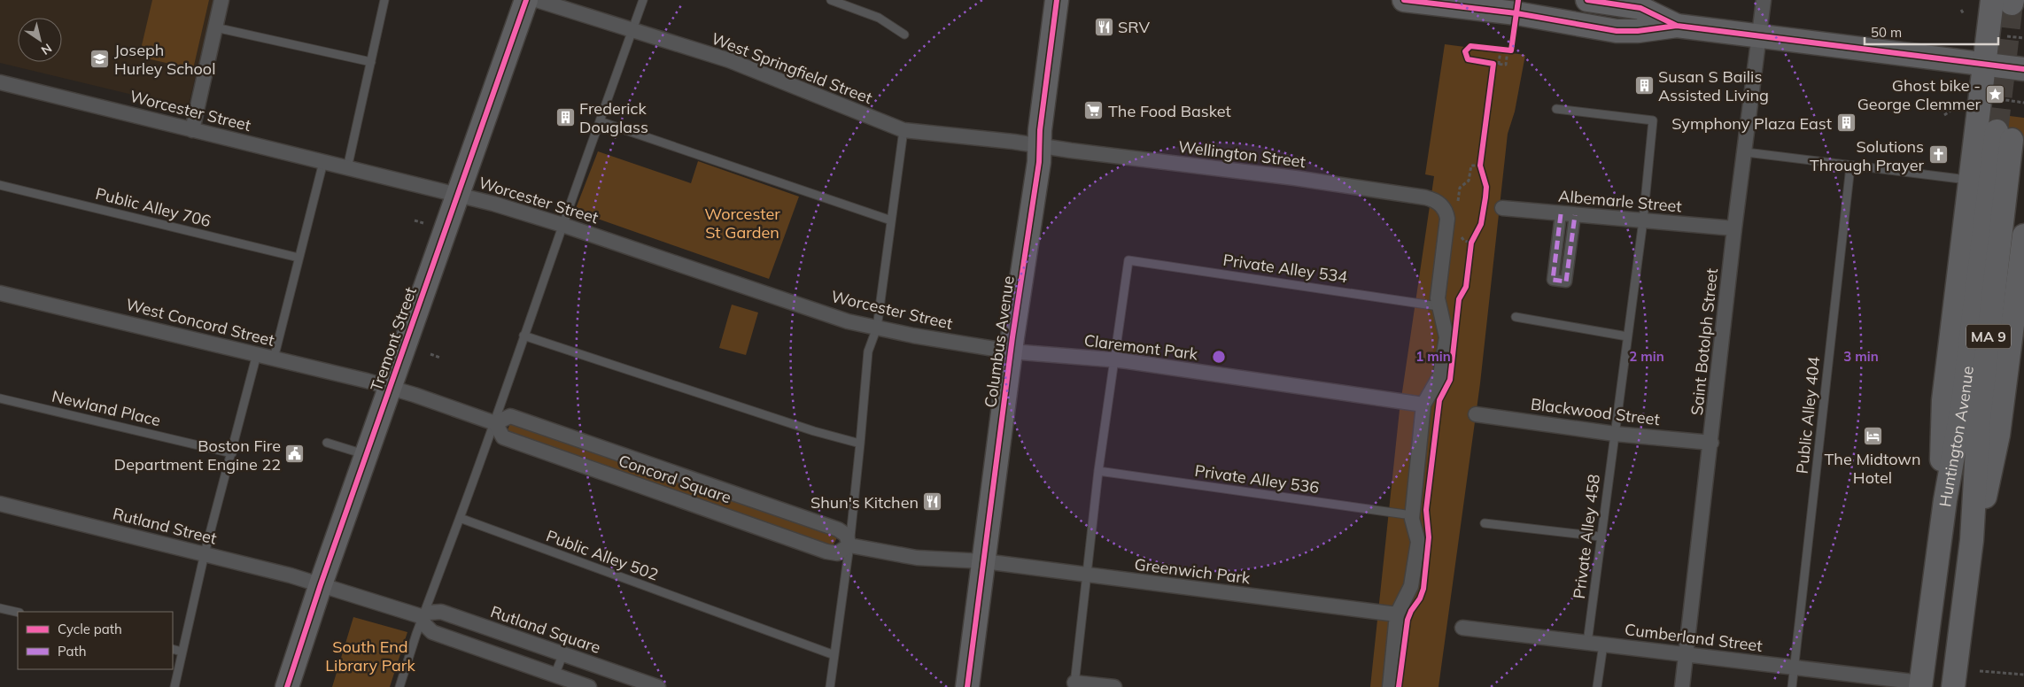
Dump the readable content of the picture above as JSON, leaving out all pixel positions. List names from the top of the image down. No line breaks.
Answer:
{"streets":{"main road":["MA 9","Tremont Street","Columbus Avenue","Huntington Avenue"],"street":["West Springfield Street","Worcester Street","Wellington Street","Albemarle Street","West Concord Street","Saint Botolph Street","Claremont Park","Blackwood Street","Concord Square","Rutland Street","Greenwich Park","Rutland Square","Cumberland Street"],"lane":["Public Alley 706","Private Alley 534","Newland Place","Public Alley 404","Private Alley 536","Private Alley 458","Public Alley 502"]},"crossings":[["West Springfield Street","Wellington Street"],["West Springfield Street","Columbus Avenue"],["Worcester Street","Tremont Street"],["Worcester Street","Columbus Avenue"],["Worcester Street","Claremont Park"],["Wellington Street","Private Alley 534"],["Wellington Street","Columbus Avenue"],["Albemarle Street","Saint Botolph Street"],["Albemarle Street","Private Alley 458"],["Private Alley 534","Claremont Park"],["West Concord Street","Tremont Street"],["Tremont Street","Rutland Street"],["Columbus Avenue","Claremont Park"],["Columbus Avenue","Concord Square"],["Columbus Avenue","Greenwich Park"],["Saint Botolph Street","Blackwood Street"],["Saint Botolph Street","Cumberland Street"],["Blackwood Street","Private Alley 458"],["Public Alley 404","Cumberland Street"],["Huntington Avenue","Cumberland Street"],["Concord Square","Greenwich Park"],["Private Alley 458","Cumberland Street"]],"parks":["Worcester St Garden","South End Library Park"],"places":{"restaurant":["SRV","Shun's Kitchen"],"school or university":["Joseph Hurley School"],"building":["Susan S Bailis Assisted Living","Frederick Douglass","Symphony Plaza East"],"place":["Ghost bike - George Clemmer"],"supermarket":["The Food Basket"],"church":["Solutions Through Prayer"],"hotel":["The Midtown Hotel"],"public building":["Boston Fire Department Engine 22"]},"legend":["Cycle path","Path"],"scale_bar":"50 m","north":"bottom right","rings":["1 min","2 min","3 min"]}
